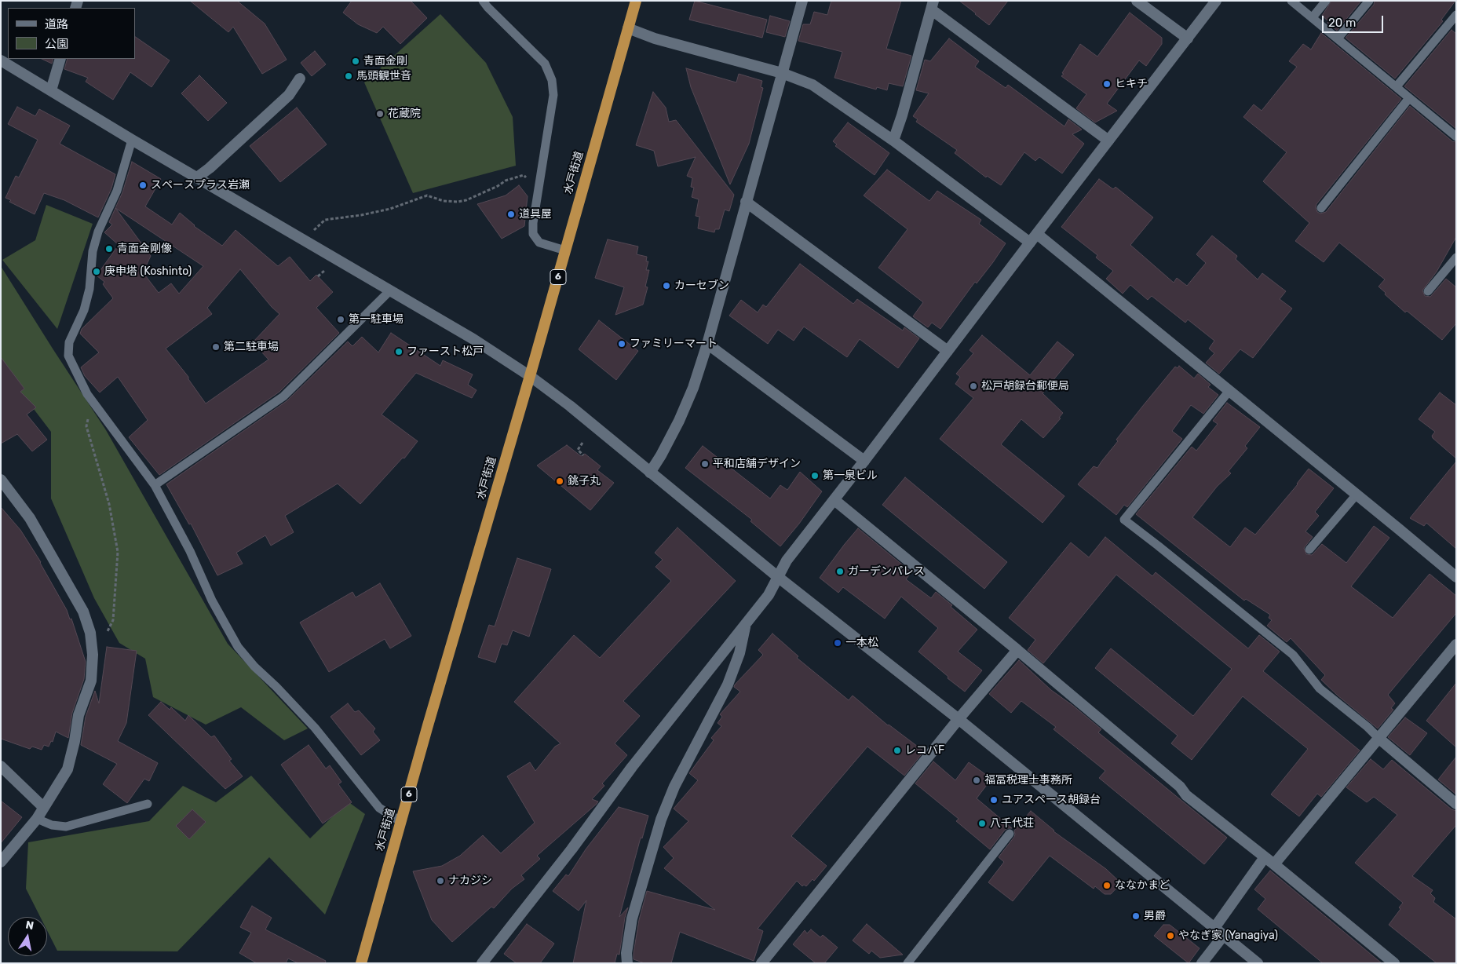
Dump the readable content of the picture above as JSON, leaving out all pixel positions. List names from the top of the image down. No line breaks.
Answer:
{"streets":{"highway":["水戸街道","6"]},"places":["青面金剛","馬頭観世音","ヒキチ","花蔵院","スペースプラス岩瀬","道具屋","青面金剛像","庚申塔 (Koshinto)","カーセブン","第一駐車場","ファミリーマート","第二駐車場","ファースト松戸","松戸胡録台郵便局","平和店舗デザイン","第一泉ビル","銚子丸","ガーデンパレス","一本松","レコバF","福冨税理士事務所","ユアスペース胡録台","八千代荘","ナカジシ","ななかまど","男爵","やなぎ家 (Yanagiya)"],"legend":["道路","公園"],"scale_bar":"20 m","north":"top"}
